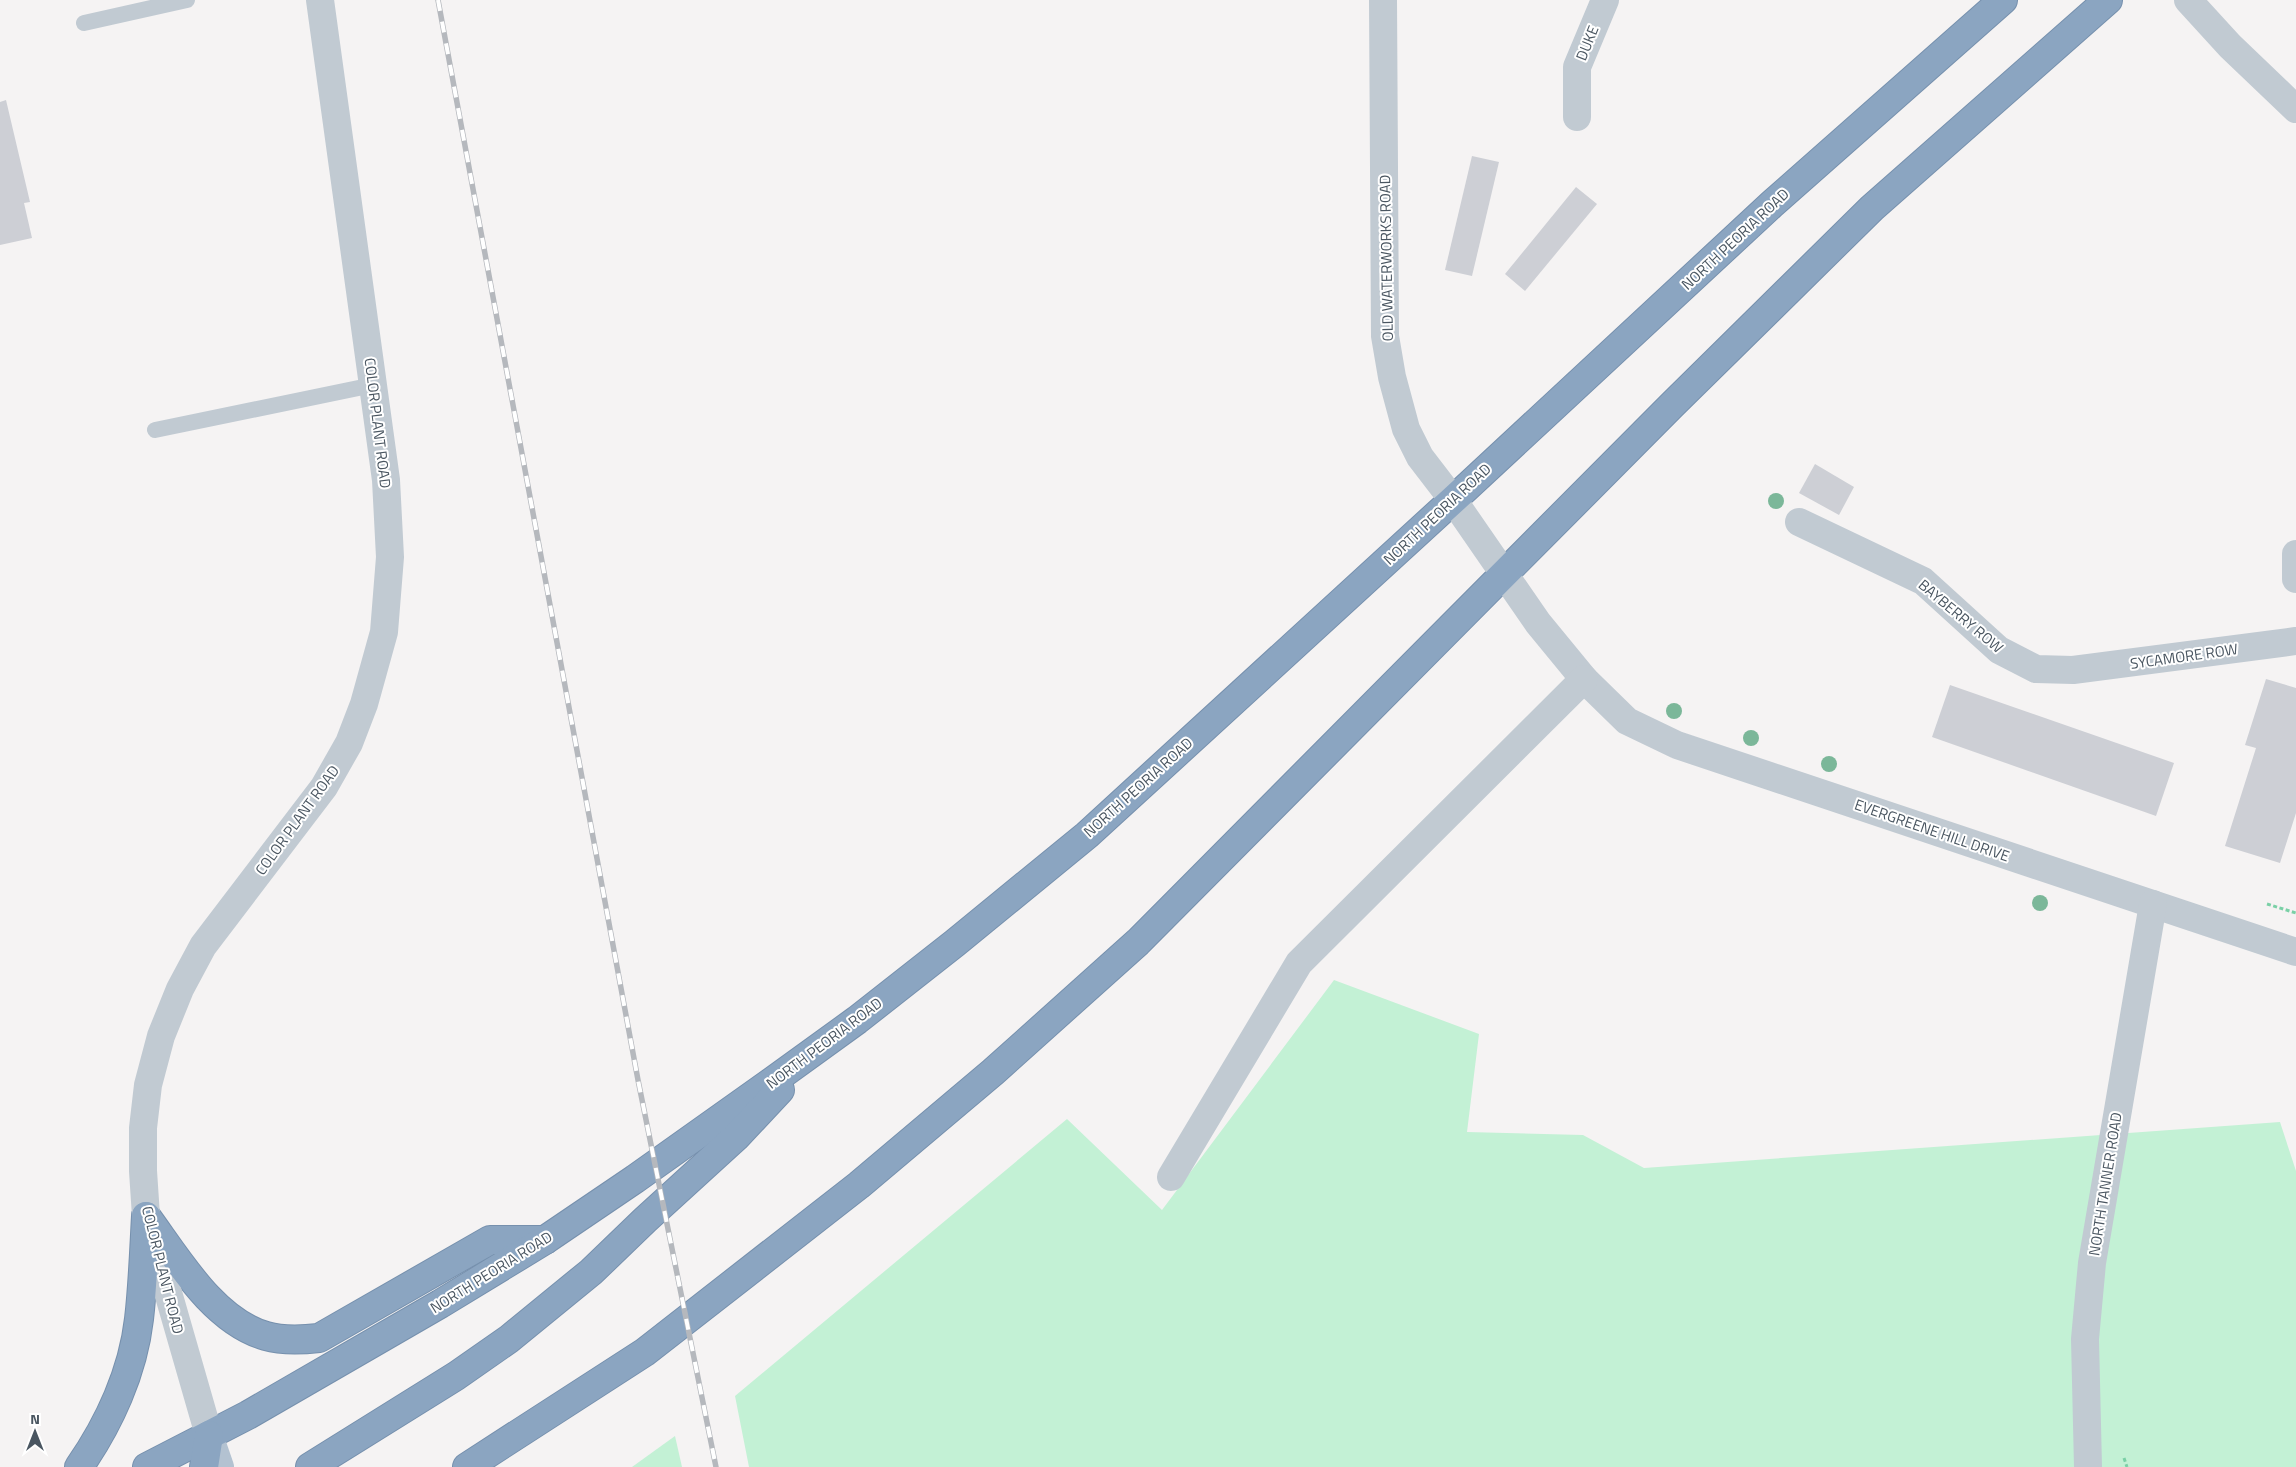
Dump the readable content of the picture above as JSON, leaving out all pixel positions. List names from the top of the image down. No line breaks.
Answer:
{"streets":{"highway":["NORTH PEORIA ROAD"],"street":["DUKE","OLD WATERWORKS ROAD","COLOR PLANT ROAD","BAYBERRY ROW","SYCAMORE ROW","EVERGREENE HILL DRIVE","NORTH TANNER ROAD"]},"crossings":[["NORTH PEORIA ROAD","OLD WATERWORKS ROAD"],["NORTH PEORIA ROAD","COLOR PLANT ROAD"],["BAYBERRY ROW","SYCAMORE ROW"],["EVERGREENE HILL DRIVE","NORTH TANNER ROAD"]],"north":"top"}
